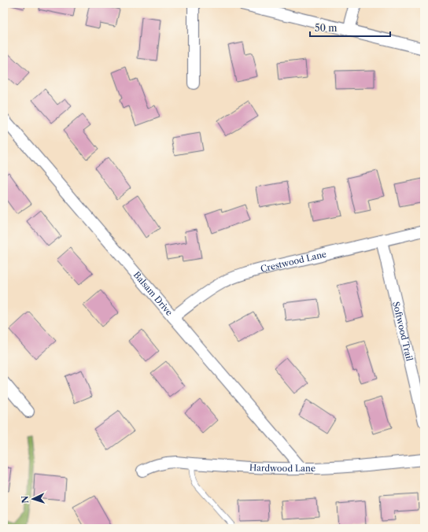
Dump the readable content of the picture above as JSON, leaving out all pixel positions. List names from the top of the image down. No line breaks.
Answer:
{"streets":{"street":["Crestwood Lane","Balsam Drive","Softwood Trail","Hardwood Lane"]},"crossings":[["Crestwood Lane","Balsam Drive"],["Crestwood Lane","Softwood Trail"],["Balsam Drive","Hardwood Lane"]],"scale_bar":"50 m","north":"left"}
